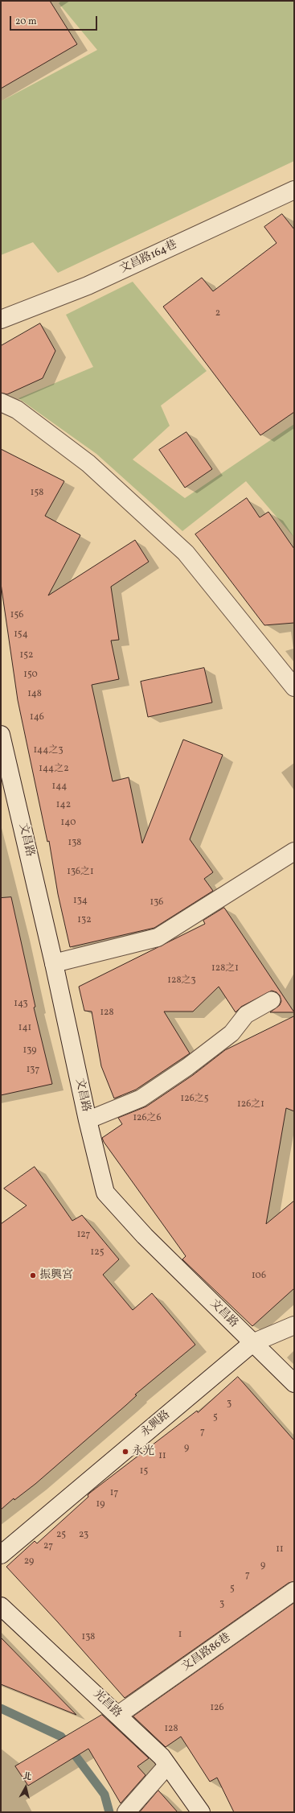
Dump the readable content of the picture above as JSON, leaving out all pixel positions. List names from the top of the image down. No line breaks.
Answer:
{"streets":{"street":["文昌路164巷","文昌路","永興路","文昌路86巷","光昌路"]},"crossings":[["文昌路","永興路"],["文昌路86巷","光昌路"]],"places":["振興宮","永光"],"house_numbers":["2","158","156","154","152","150","148","146","144之3","144之2","144","142","140","138","136之1","134","136","132","128之1","128之3","143","128","141","139","137","126之5","126之1","126之6","127","125","106","3","5","7","9","11","15","17","19","25","23","27","11","29","9","7","5","3","1","138","126","128"],"scale_bar":"20 m","north":"top"}
